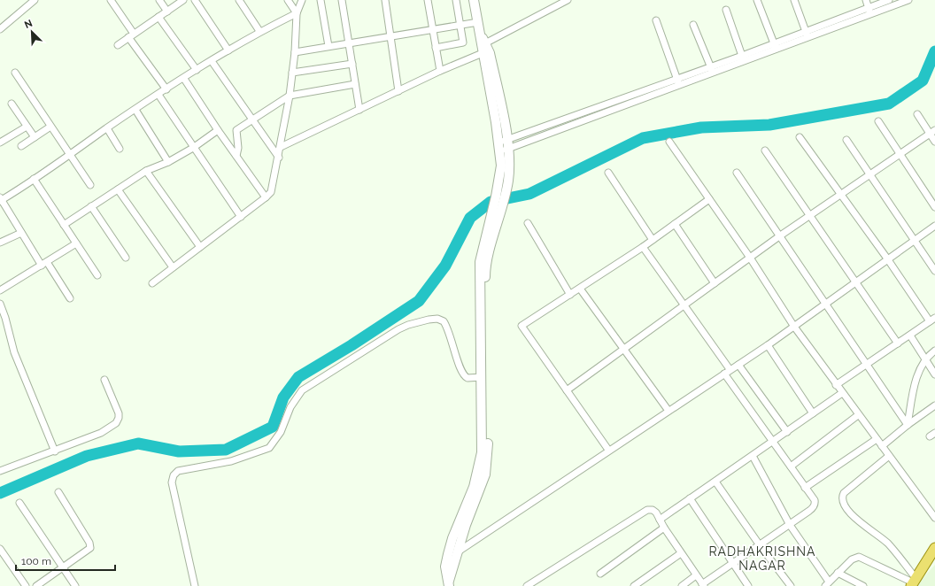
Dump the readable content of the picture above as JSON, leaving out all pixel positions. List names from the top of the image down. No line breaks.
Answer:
{"districts":["RADHAKRISHNA NAGAR"],"scale_bar":"100 m","north":"top left"}
